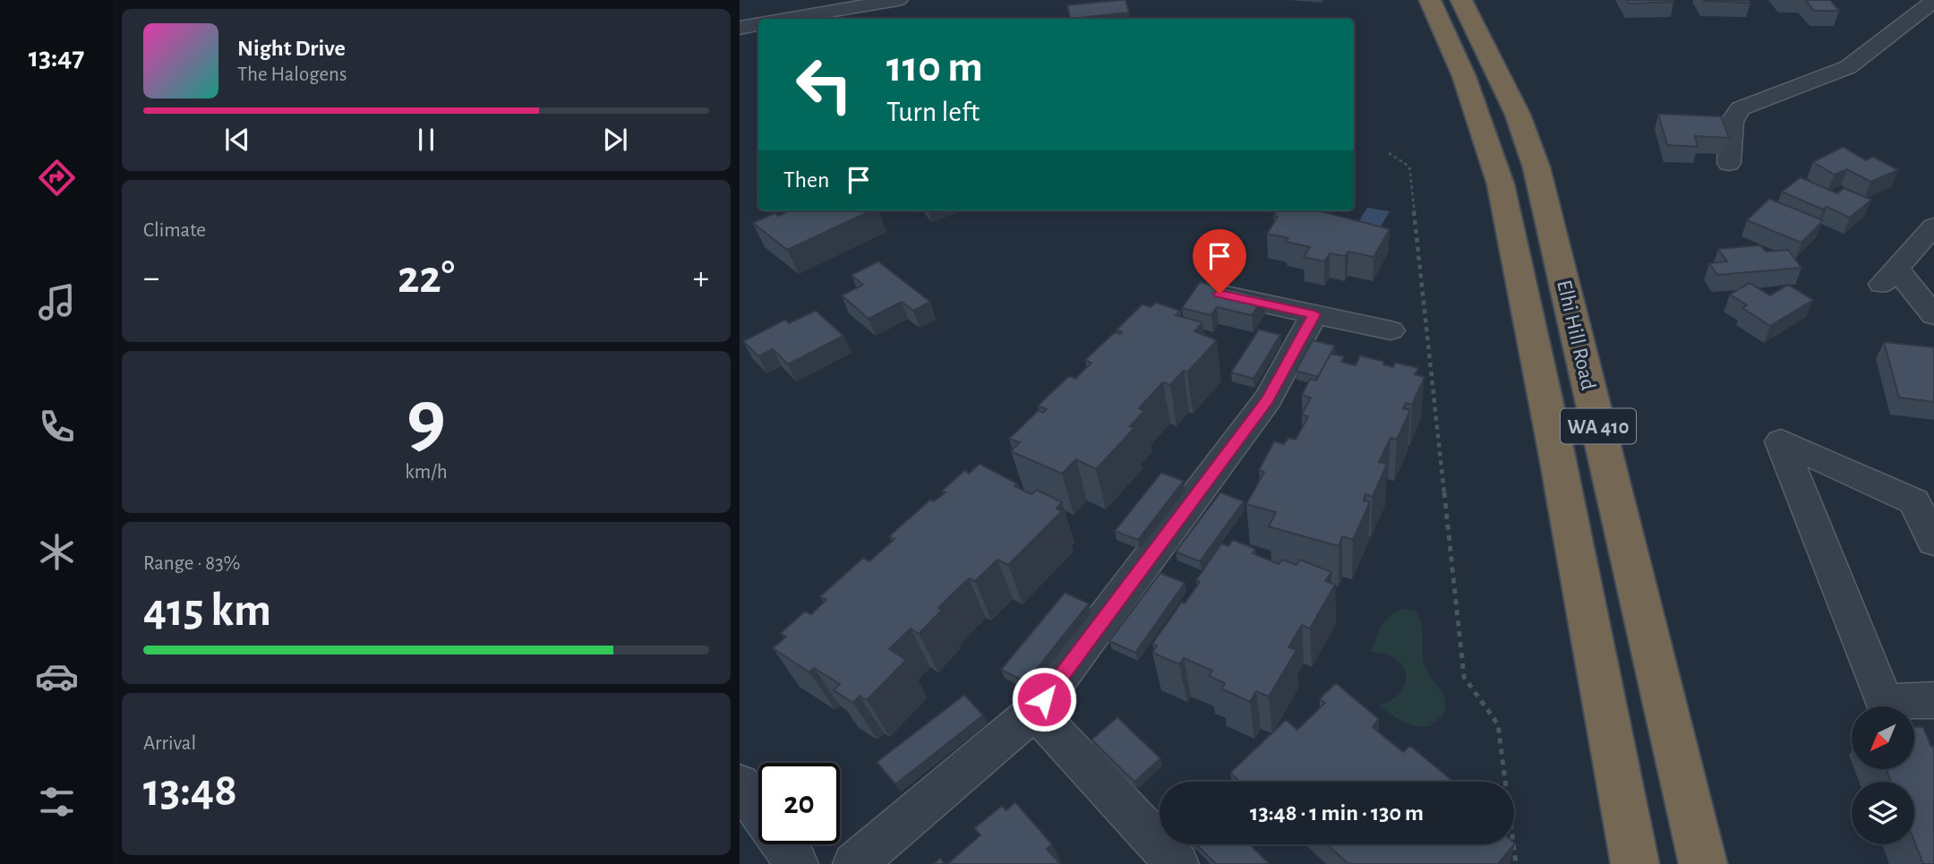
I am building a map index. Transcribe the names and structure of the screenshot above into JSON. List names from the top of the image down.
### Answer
{
  "streets": {
    "highway": ["Elhi Hill Road", "WA 410"]
  },
  "north": "bottom left",
  "page": {
    "tabs": "13:47",
    "turn": ["110 m", "Turn left"],
    "song": ["Night Drive", "The Halogens"],
    "then": "Then",
    "tile": [
      "Climate",
      ["9", "km/h"],
      ["Range · 83%", "415 km"],
      ["Arrival", "13:48"]
    ],
    "heat": ["−", "22°", "+"],
    "limit": "20",
    "trip": "13:48 · 1 min · 130 m"
  }
}
